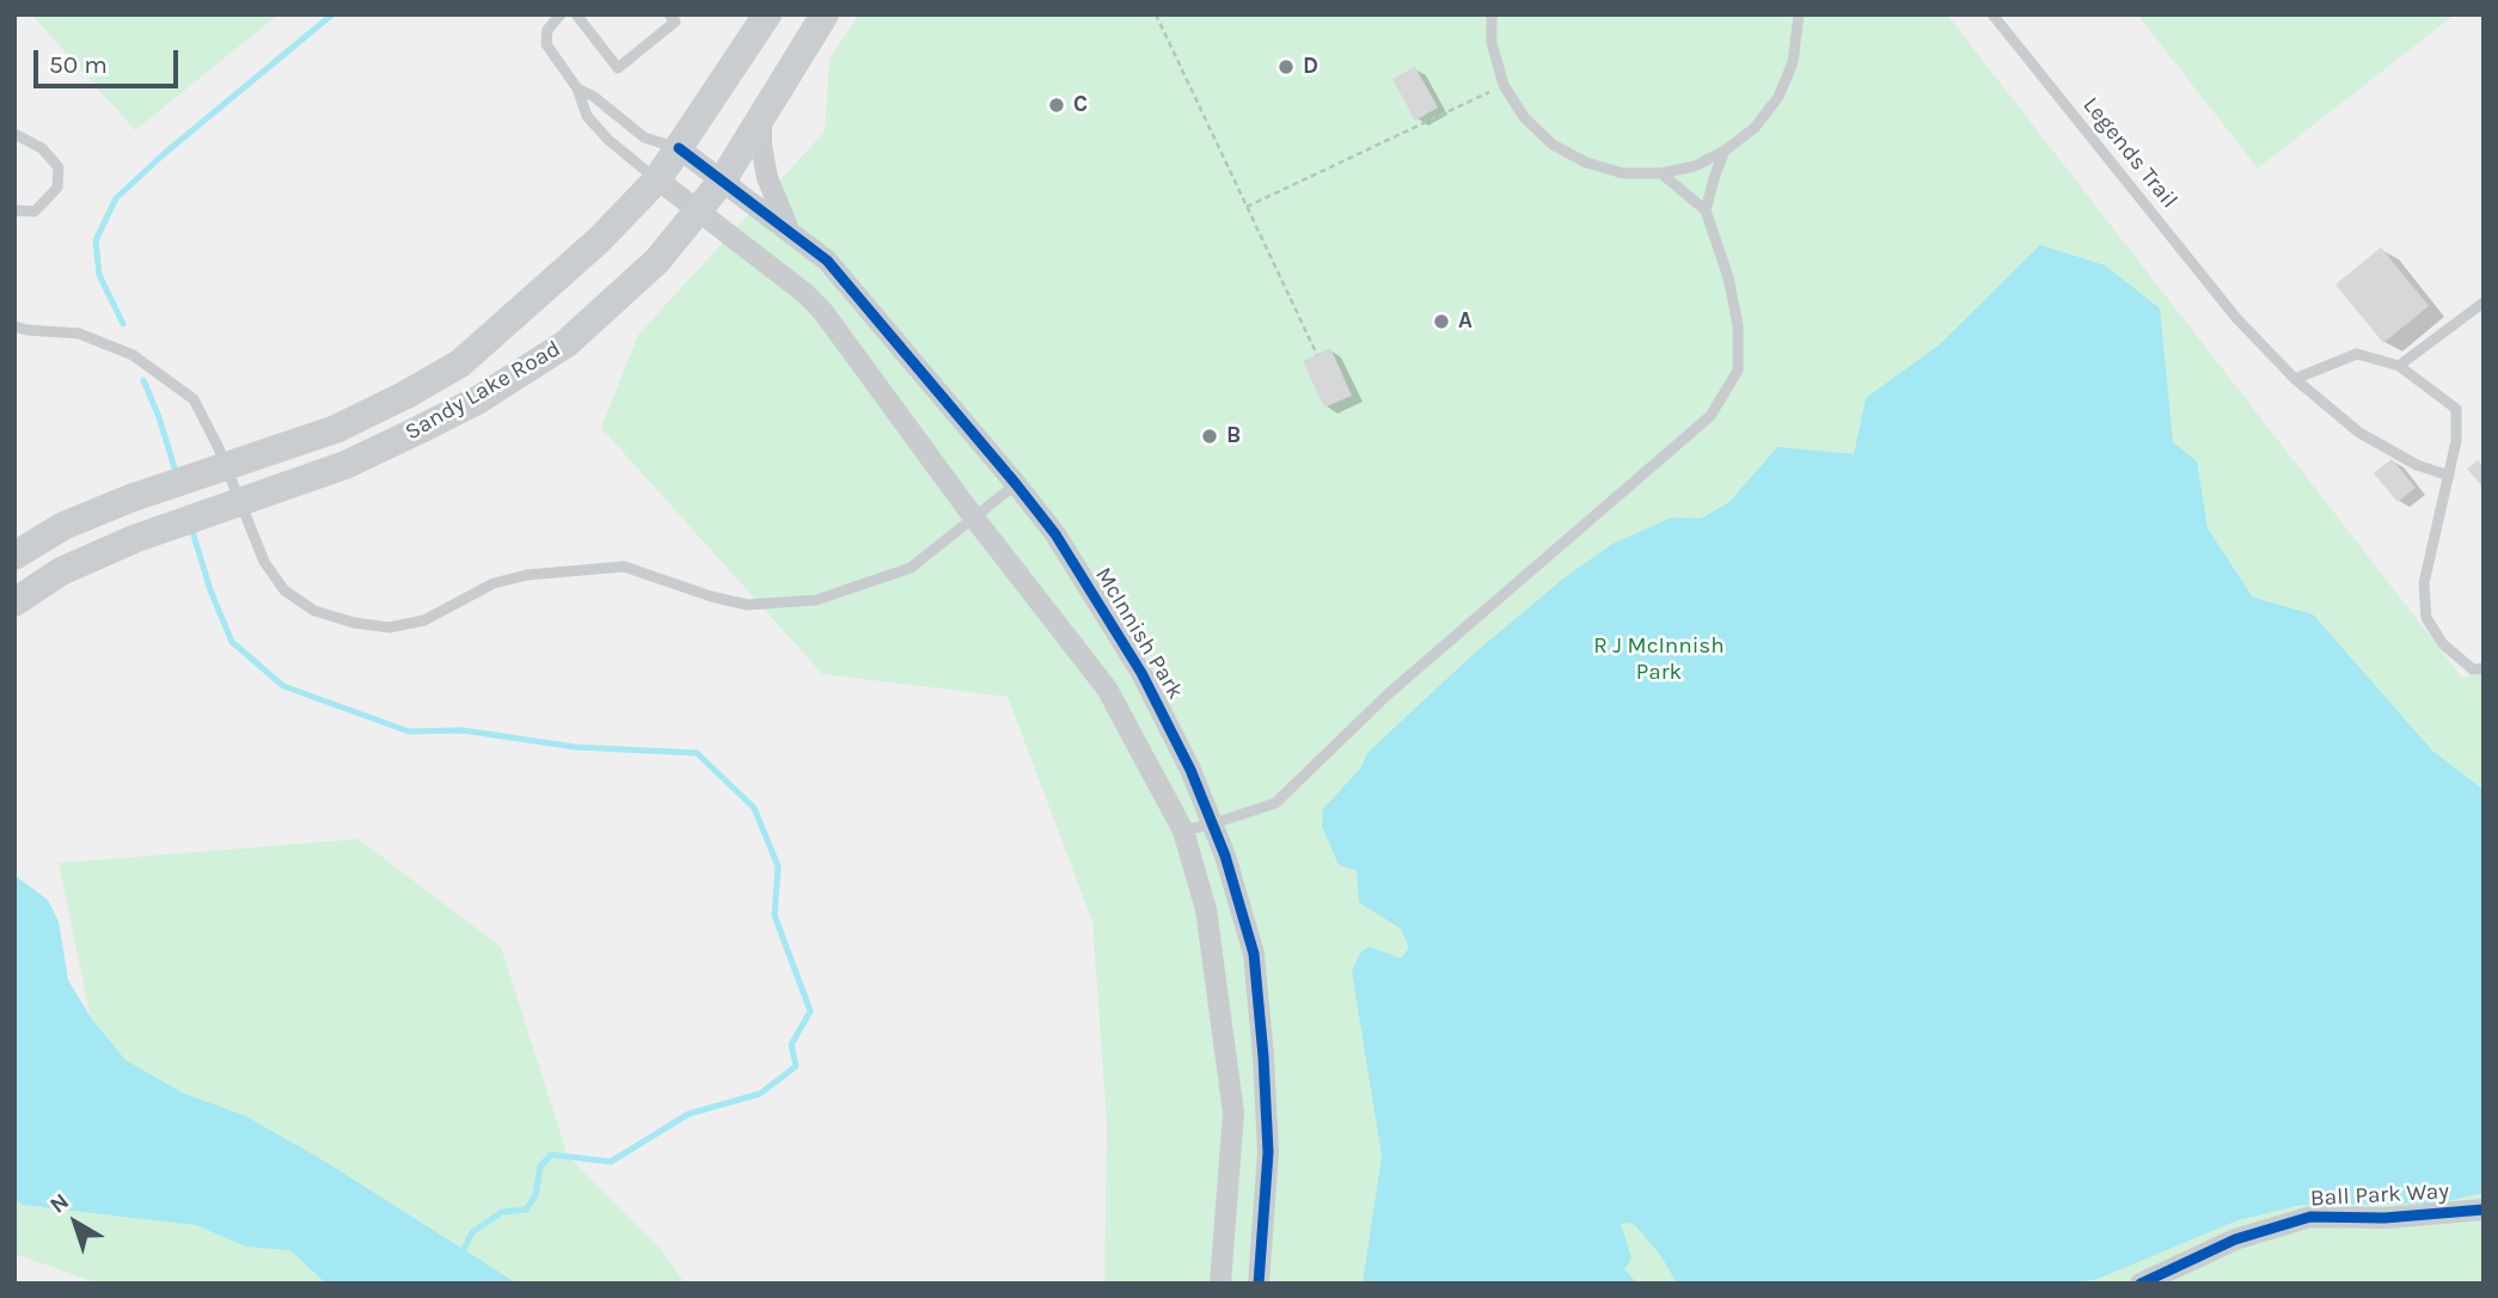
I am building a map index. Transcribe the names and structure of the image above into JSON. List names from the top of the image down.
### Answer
{
  "streets": {
    "main road": ["Sandy Lake Road"],
    "street": ["McInnish Park", "Ball Park Way"],
    "lane": ["Legends Trail"]
  },
  "crossings": [
    ["Sandy Lake Road", "McInnish Park"]
  ],
  "parks": ["R J McInnish Park"],
  "places": [
    "D",
    "C",
    "A",
    "B"
  ],
  "scale_bar": "50 m",
  "north": "top left"
}
